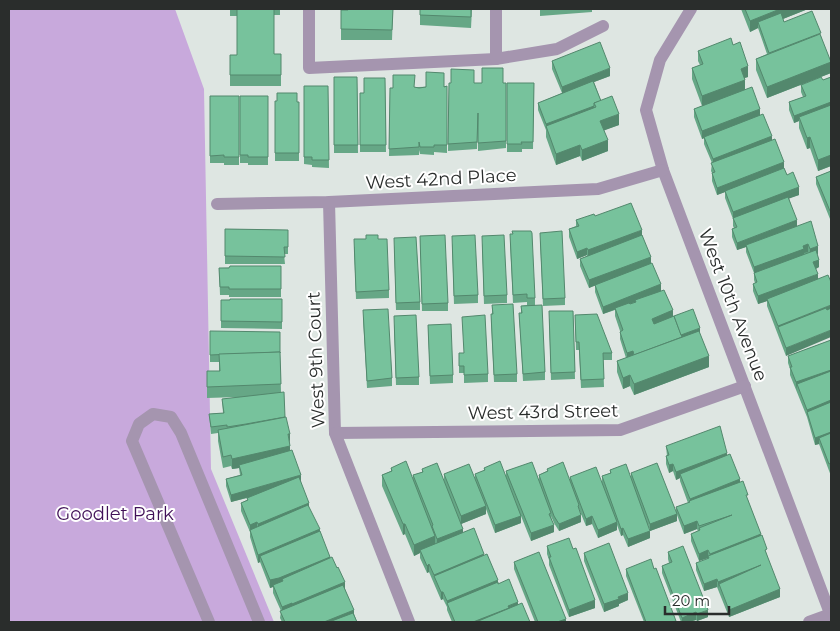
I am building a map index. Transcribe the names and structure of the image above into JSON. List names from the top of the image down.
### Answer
{
  "streets": {
    "street": [
      "West 42nd Place",
      "West 10th Avenue",
      "West 9th Court",
      "West 43rd Street"
    ]
  },
  "crossings": [
    ["West 42nd Place", "West 10th Avenue"],
    ["West 42nd Place", "West 9th Court"],
    ["West 10th Avenue", "West 43rd Street"],
    ["West 9th Court", "West 43rd Street"]
  ],
  "parks": ["Goodlet Park"],
  "scale_bar": "20 m"
}
